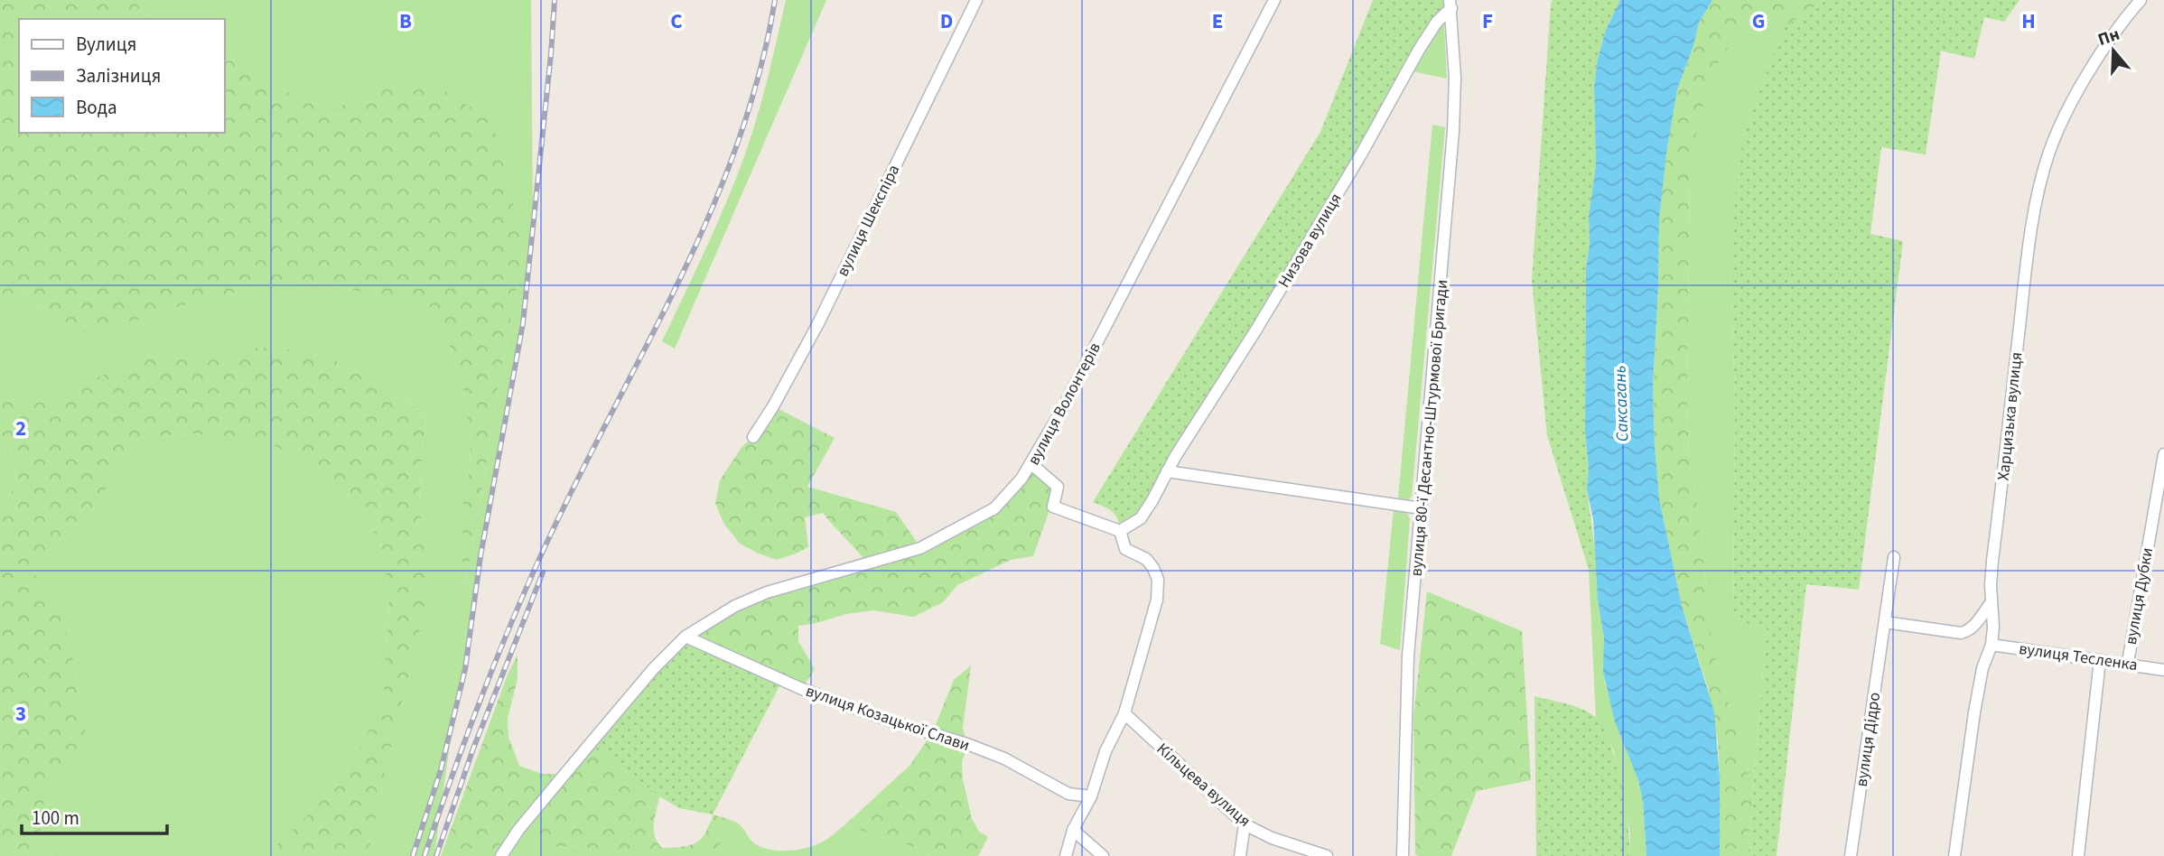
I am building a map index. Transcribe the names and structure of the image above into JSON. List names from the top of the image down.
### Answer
{
  "streets": {
    "street": [
      "вулиця Шекспіра",
      "Низова вулиця",
      "вулиця Волонтерів",
      "Харцизька вулиця",
      "вулиця 80-ї Десантно-Штурмової Бригади",
      "вулиця Дубки",
      "вулиця Тесленка",
      "вулиця Козацької Слави",
      "вулиця Дідро",
      "Кільцева вулиця"
    ]
  },
  "crossings": [
    ["Низова вулиця", "вулиця 80-ї Десантно-Штурмової Бригади"],
    ["вулиця Волонтерів", "вулиця Козацької Слави"],
    ["Харцизька вулиця", "вулиця Тесленка"],
    ["вулиця Дубки", "вулиця Тесленка"]
  ],
  "water": ["Саксагань"],
  "legend": ["Вулиця", "Залізниця", "Вода"],
  "scale_bar": "100 m",
  "north": "top",
  "grid": {
    "columns": [
      "B",
      "C",
      "D",
      "E",
      "F",
      "G",
      "H"
    ],
    "rows": ["2", "3"]
  }
}
